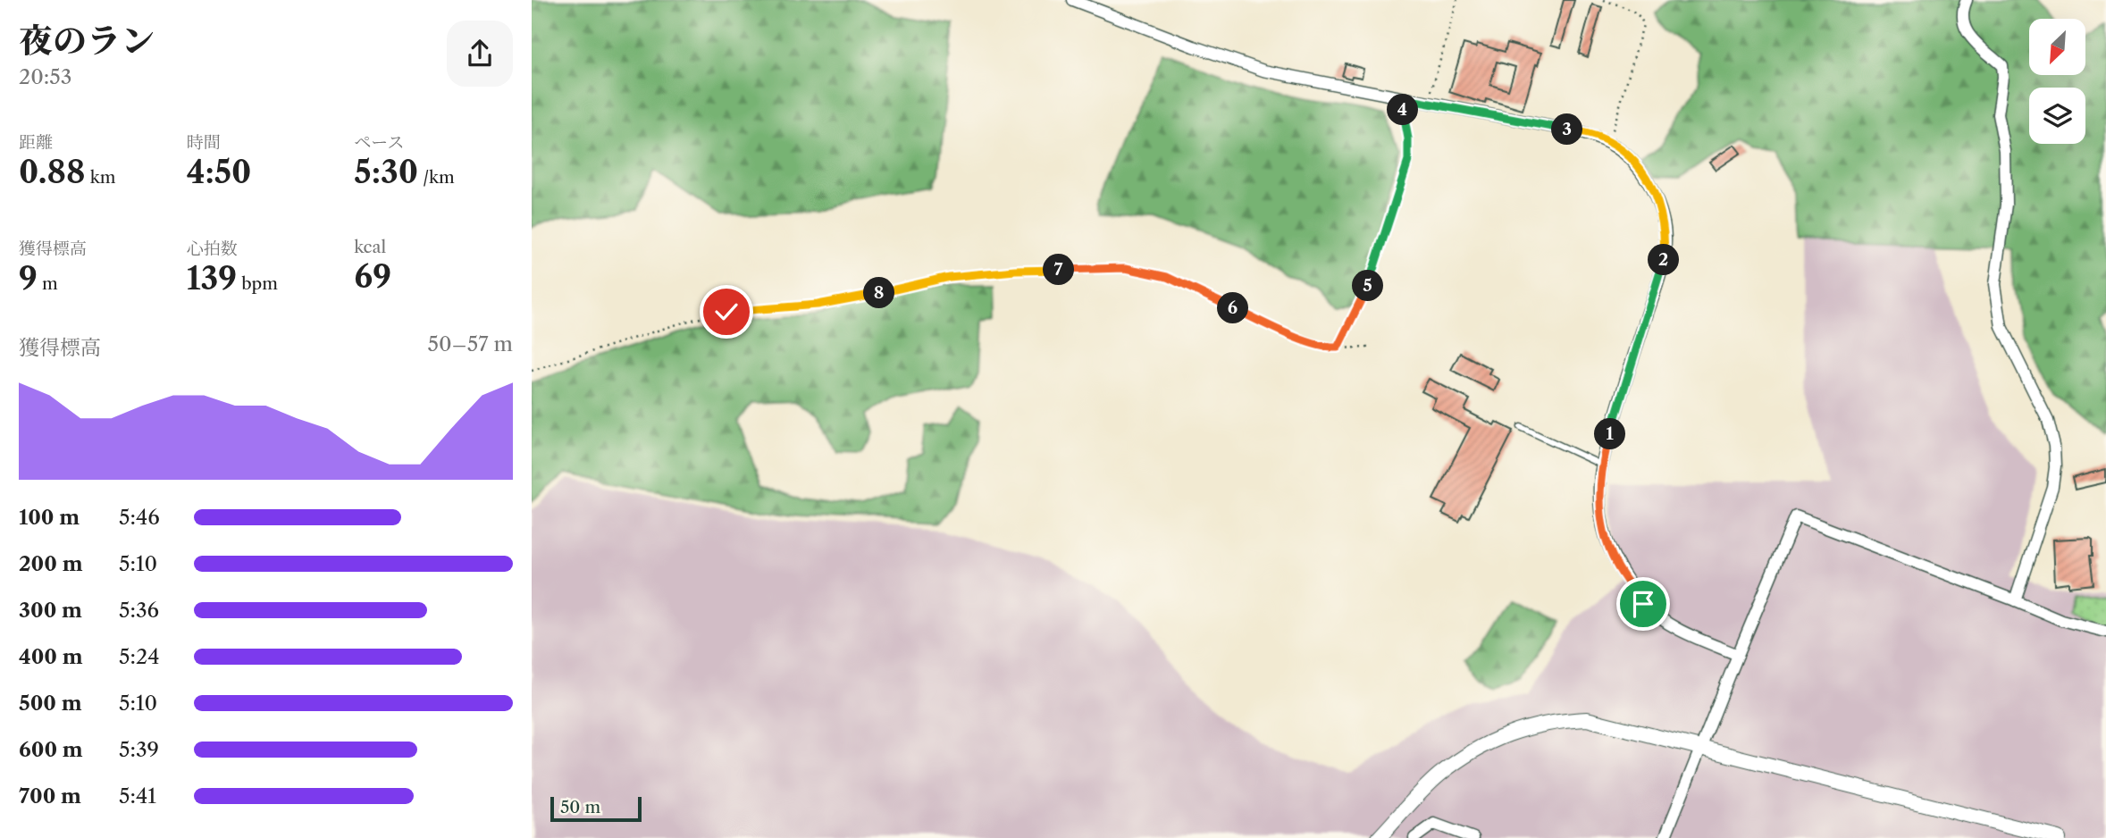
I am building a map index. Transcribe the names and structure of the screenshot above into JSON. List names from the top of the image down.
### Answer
{
  "scale_bar": "50 m",
  "north": "bottom left",
  "page": {
    "heading": ["夜のラン", "20:53"],
    "pins": [
      "4",
      "3",
      "2",
      "7",
      "5",
      "8",
      "6",
      "1"
    ],
    "stats": [
      ["距離", "0.88 km"],
      ["時間", "4:50"],
      ["ペース", "5:30 /km"],
      ["獲得標高", "9 m"],
      ["心拍数", "139 bpm"],
      ["kcal", "69"]
    ],
    "chart": ["獲得標高", "50–57 m"],
    "list": [
      {
        "name": "100 m",
        "note": "5:46"
      },
      {
        "name": "200 m",
        "note": "5:10"
      },
      {
        "name": "300 m",
        "note": "5:36"
      },
      {
        "name": "400 m",
        "note": "5:24"
      },
      {
        "name": "500 m",
        "note": "5:10"
      },
      {
        "name": "600 m",
        "note": "5:39"
      },
      {
        "name": "700 m",
        "note": "5:41"
      }
    ],
    "scale": "50 m"
  }
}
